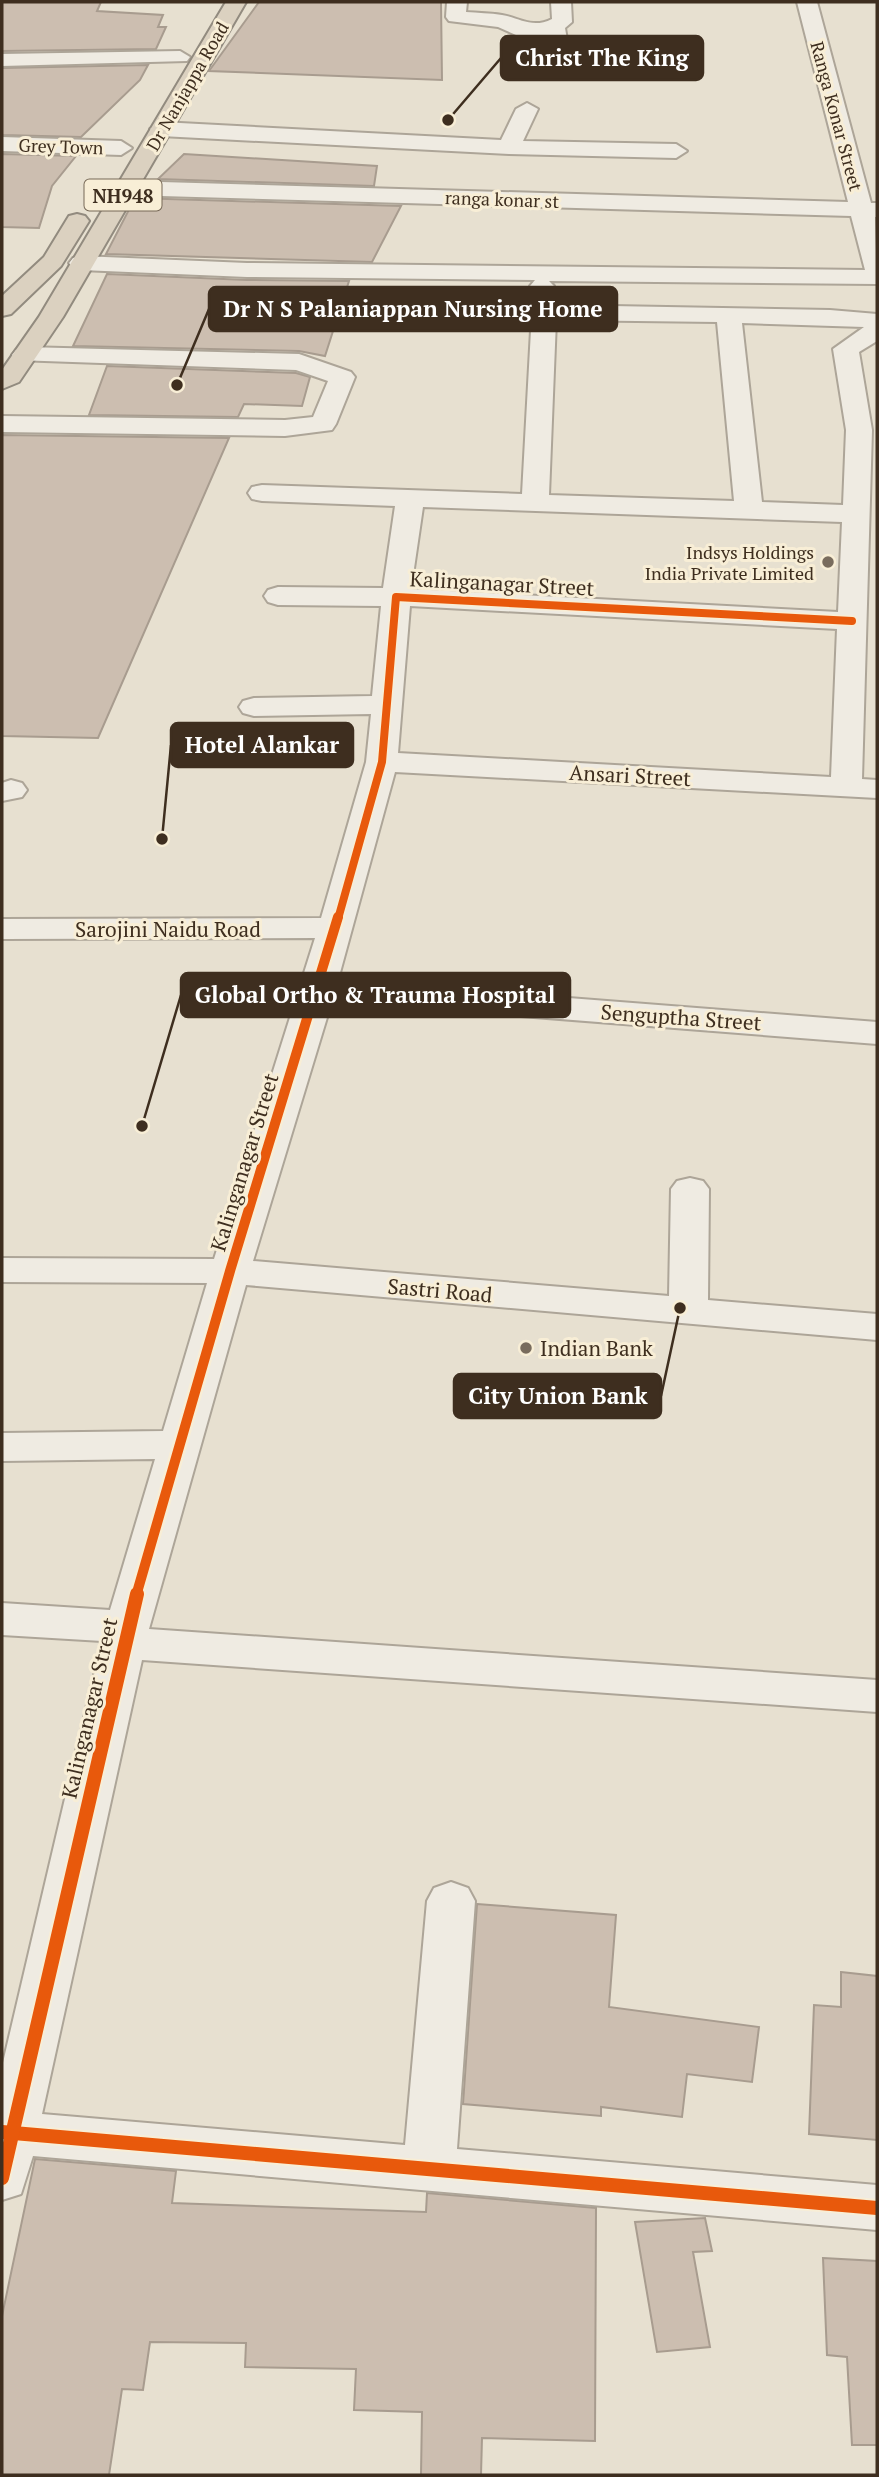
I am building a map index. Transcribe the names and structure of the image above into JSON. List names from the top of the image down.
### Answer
{
  "streets": {
    "highway": ["Dr Nanjappa Road", "NH948"],
    "street": [
      "Ranga Konar Street",
      "Grey Town",
      "ranga konar st",
      "Kalinganagar Street",
      "Ansari Street",
      "Sarojini Naidu Road",
      "Senguptha Street",
      "Sastri Road"
    ]
  },
  "crossings": [
    ["Dr Nanjappa Road", "Grey Town"],
    ["Dr Nanjappa Road", "ranga konar st"],
    ["Ranga Konar Street", "ranga konar st"],
    ["Kalinganagar Street", "Ansari Street"],
    ["Kalinganagar Street", "Sarojini Naidu Road"],
    ["Kalinganagar Street", "Senguptha Street"],
    ["Kalinganagar Street", "Sastri Road"]
  ],
  "places": [
    "Christ The King",
    "Dr N S Palaniappan Nursing Home",
    "Indsys Holdings India Private Limited",
    "Hotel Alankar",
    "Global Ortho & Trauma Hospital",
    "City Union Bank",
    "Indian Bank"
  ]
}
